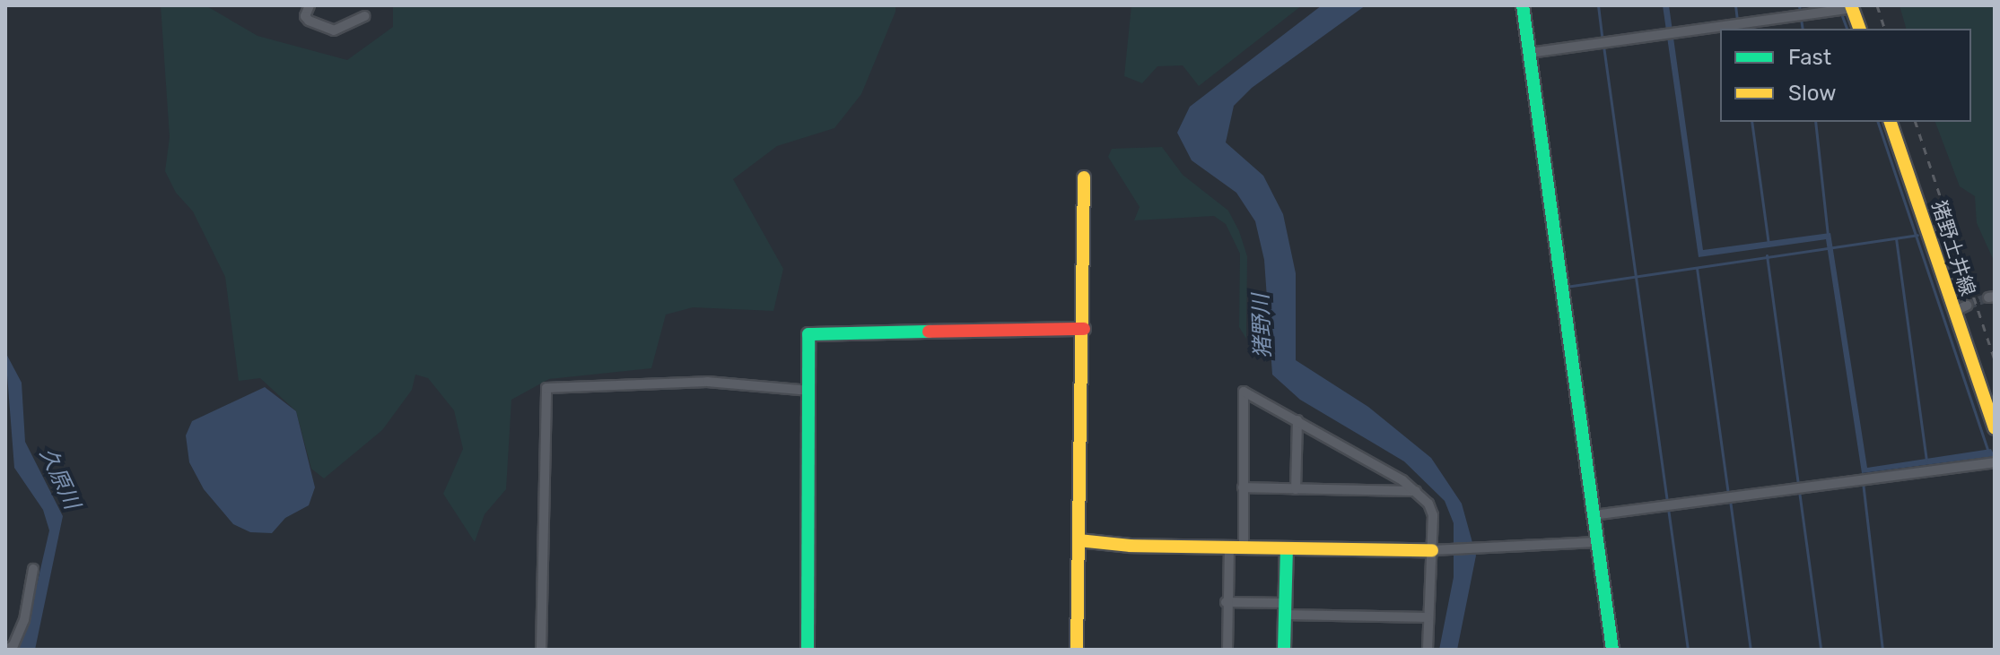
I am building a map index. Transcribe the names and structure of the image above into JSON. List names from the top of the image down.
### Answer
{
  "streets": {
    "street": ["猪野土井線"]
  },
  "water": ["猪野川", "久原川"],
  "legend": ["Fast", "Slow"]
}
